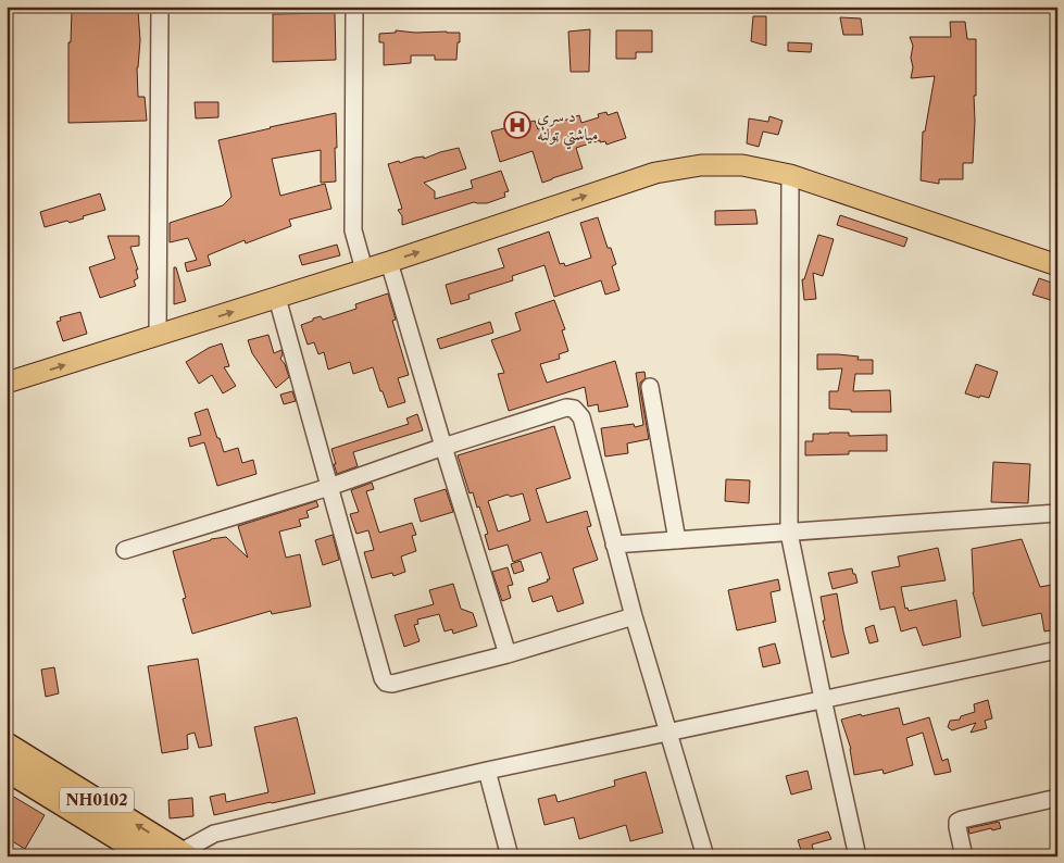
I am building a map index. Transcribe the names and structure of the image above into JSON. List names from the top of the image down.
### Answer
{
  "streets": {
    "highway": ["NH0102"]
  },
  "places": {
    "hospital": ["د سرې مياشتي ټولنه"]
  }
}
